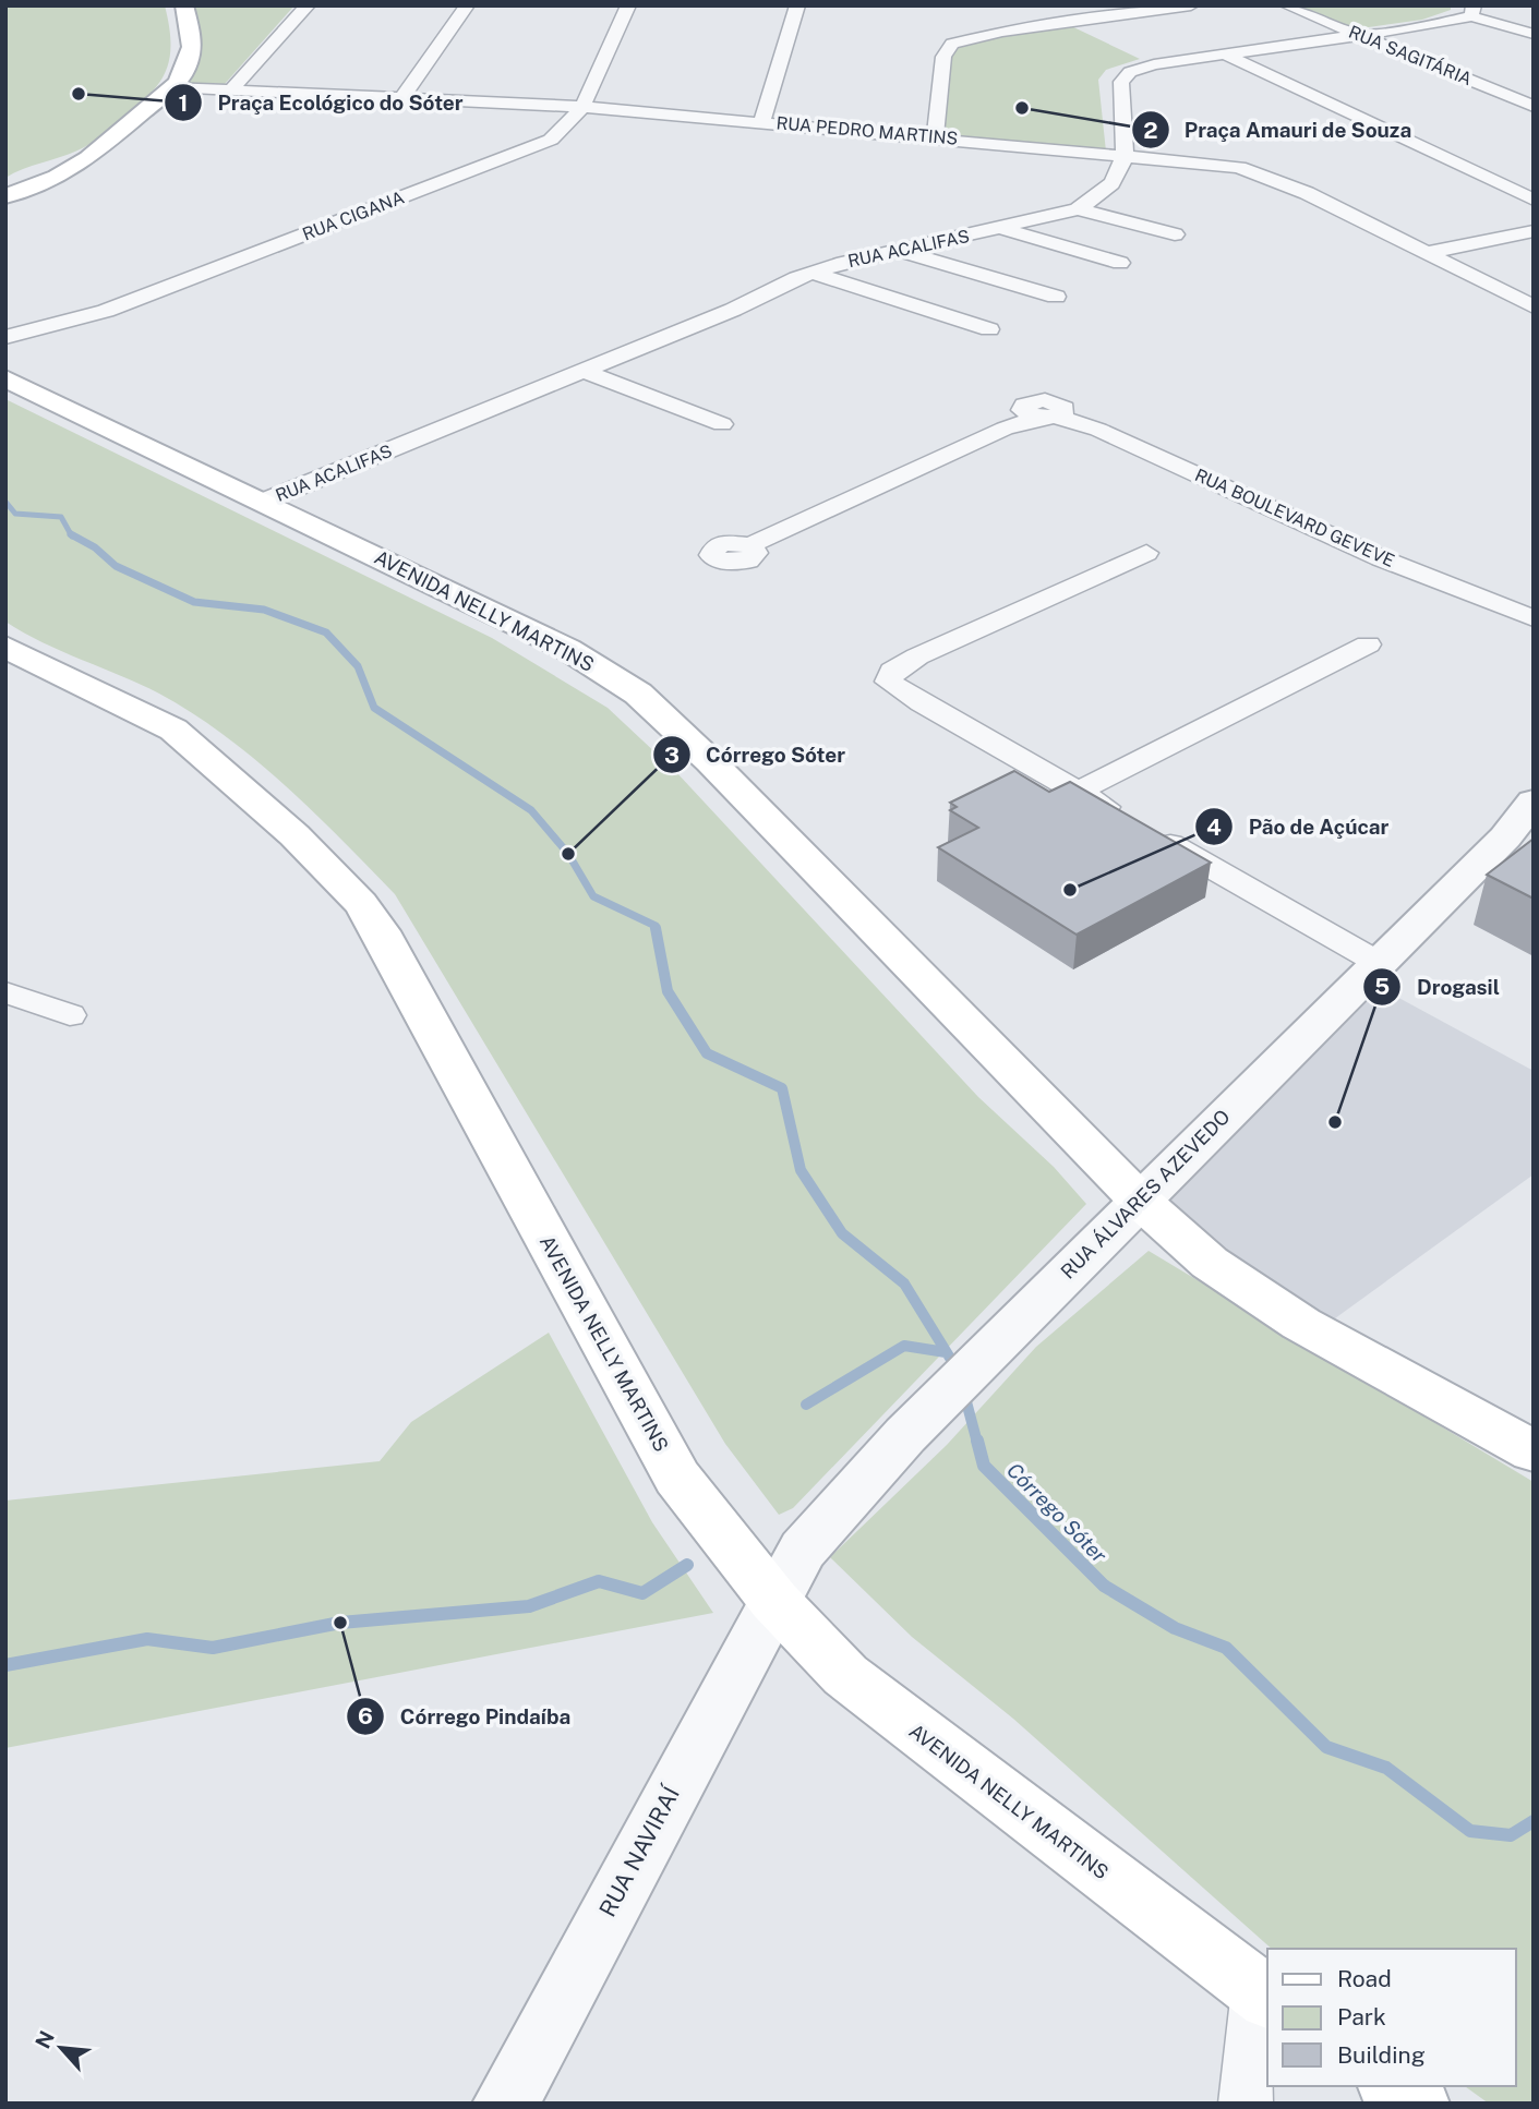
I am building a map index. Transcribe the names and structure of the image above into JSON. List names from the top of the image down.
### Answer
{
  "streets": {
    "main road": ["AVENIDA NELLY MARTINS"],
    "street": [
      "RUA SAGITÁRIA",
      "RUA PEDRO MARTINS",
      "RUA CIGANA",
      "RUA ACALIFAS",
      "RUA BOULEVARD GEVEVE",
      "RUA ÁLVARES AZEVEDO",
      "RUA NAVIRAÍ"
    ]
  },
  "crossings": [
    ["RUA PEDRO MARTINS", "RUA CIGANA"],
    ["RUA PEDRO MARTINS", "RUA ACALIFAS"],
    ["RUA ACALIFAS", "AVENIDA NELLY MARTINS"],
    ["AVENIDA NELLY MARTINS", "RUA ÁLVARES AZEVEDO"],
    ["AVENIDA NELLY MARTINS", "RUA NAVIRAÍ"],
    ["RUA ÁLVARES AZEVEDO", "RUA NAVIRAÍ"]
  ],
  "water": ["Córrego Sóter"],
  "places": [
    "Praça Ecológico do Sóter",
    "Praça Amauri de Souza",
    "Córrego Sóter",
    "Pão de Açúcar",
    "Drogasil",
    "Córrego Pindaíba"
  ],
  "legend": ["Road", "Park", "Building"],
  "north": "top left"
}
